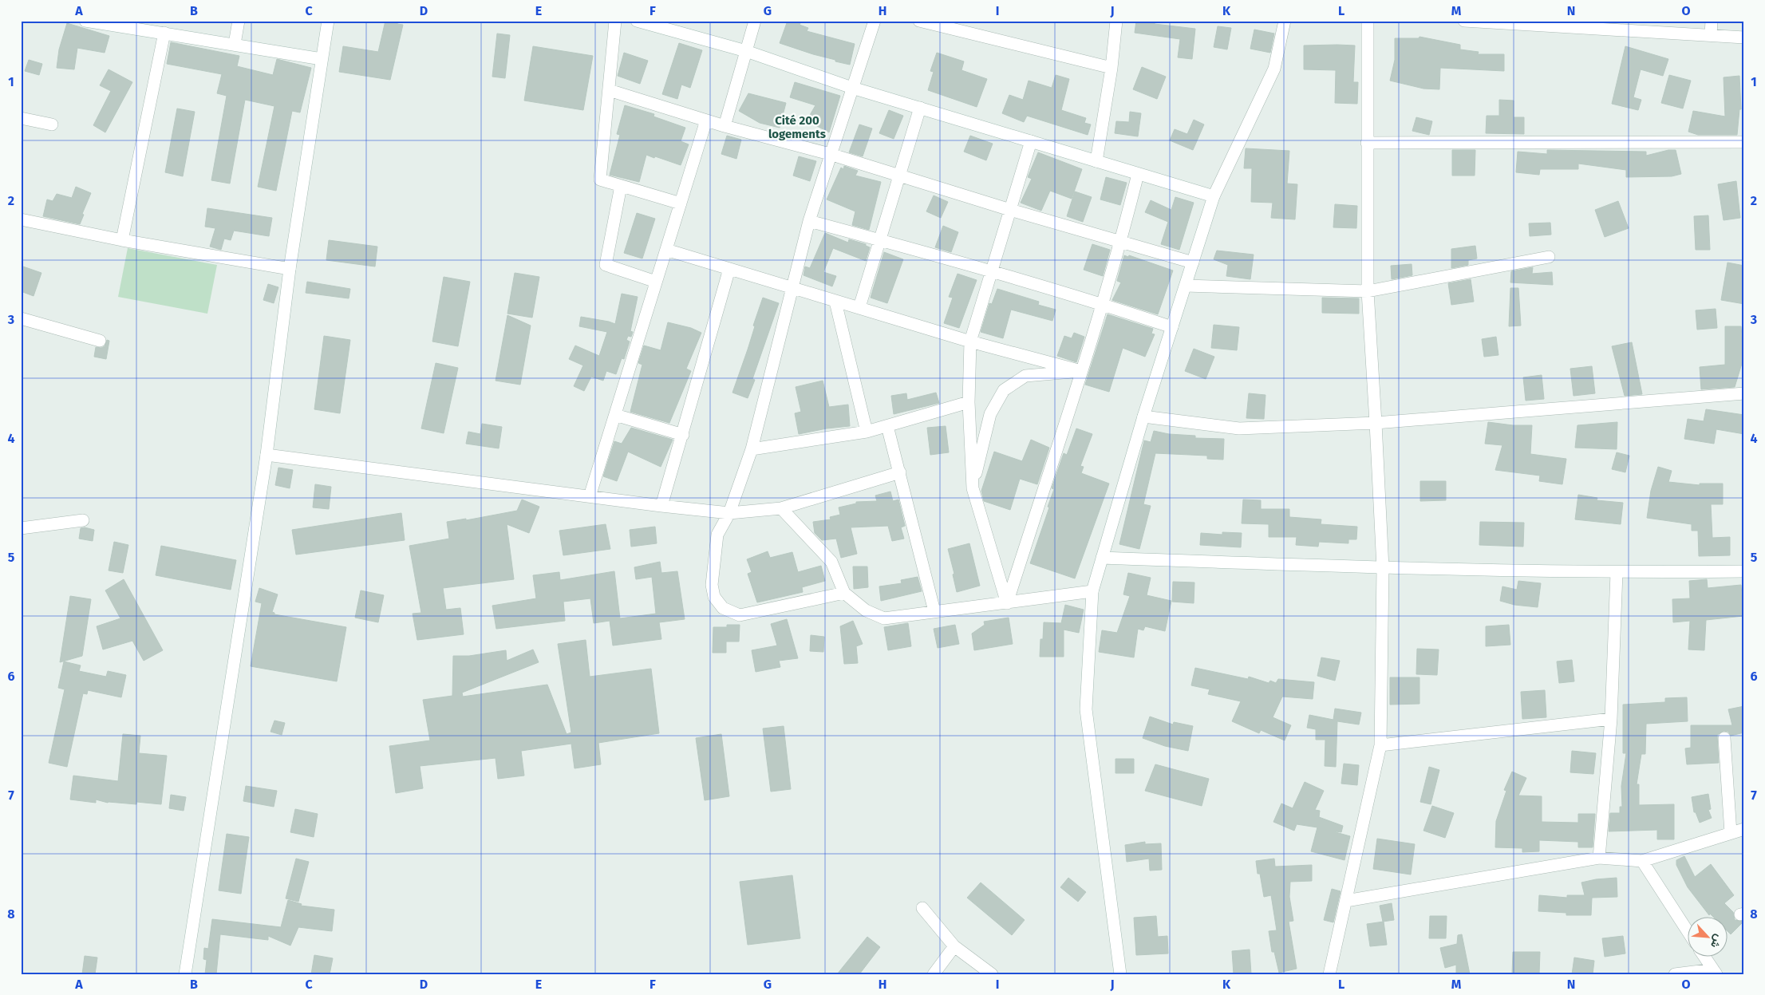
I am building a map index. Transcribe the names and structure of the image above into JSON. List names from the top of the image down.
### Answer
{
  "districts": ["Cité 200 logements"],
  "north": "bottom right",
  "grid": {
    "columns": [
      "A",
      "B",
      "C",
      "D",
      "E",
      "F",
      "G",
      "H",
      "I",
      "J",
      "K",
      "L",
      "M",
      "N",
      "O"
    ],
    "rows": [
      "1",
      "2",
      "3",
      "4",
      "5",
      "6",
      "7",
      "8"
    ]
  }
}
